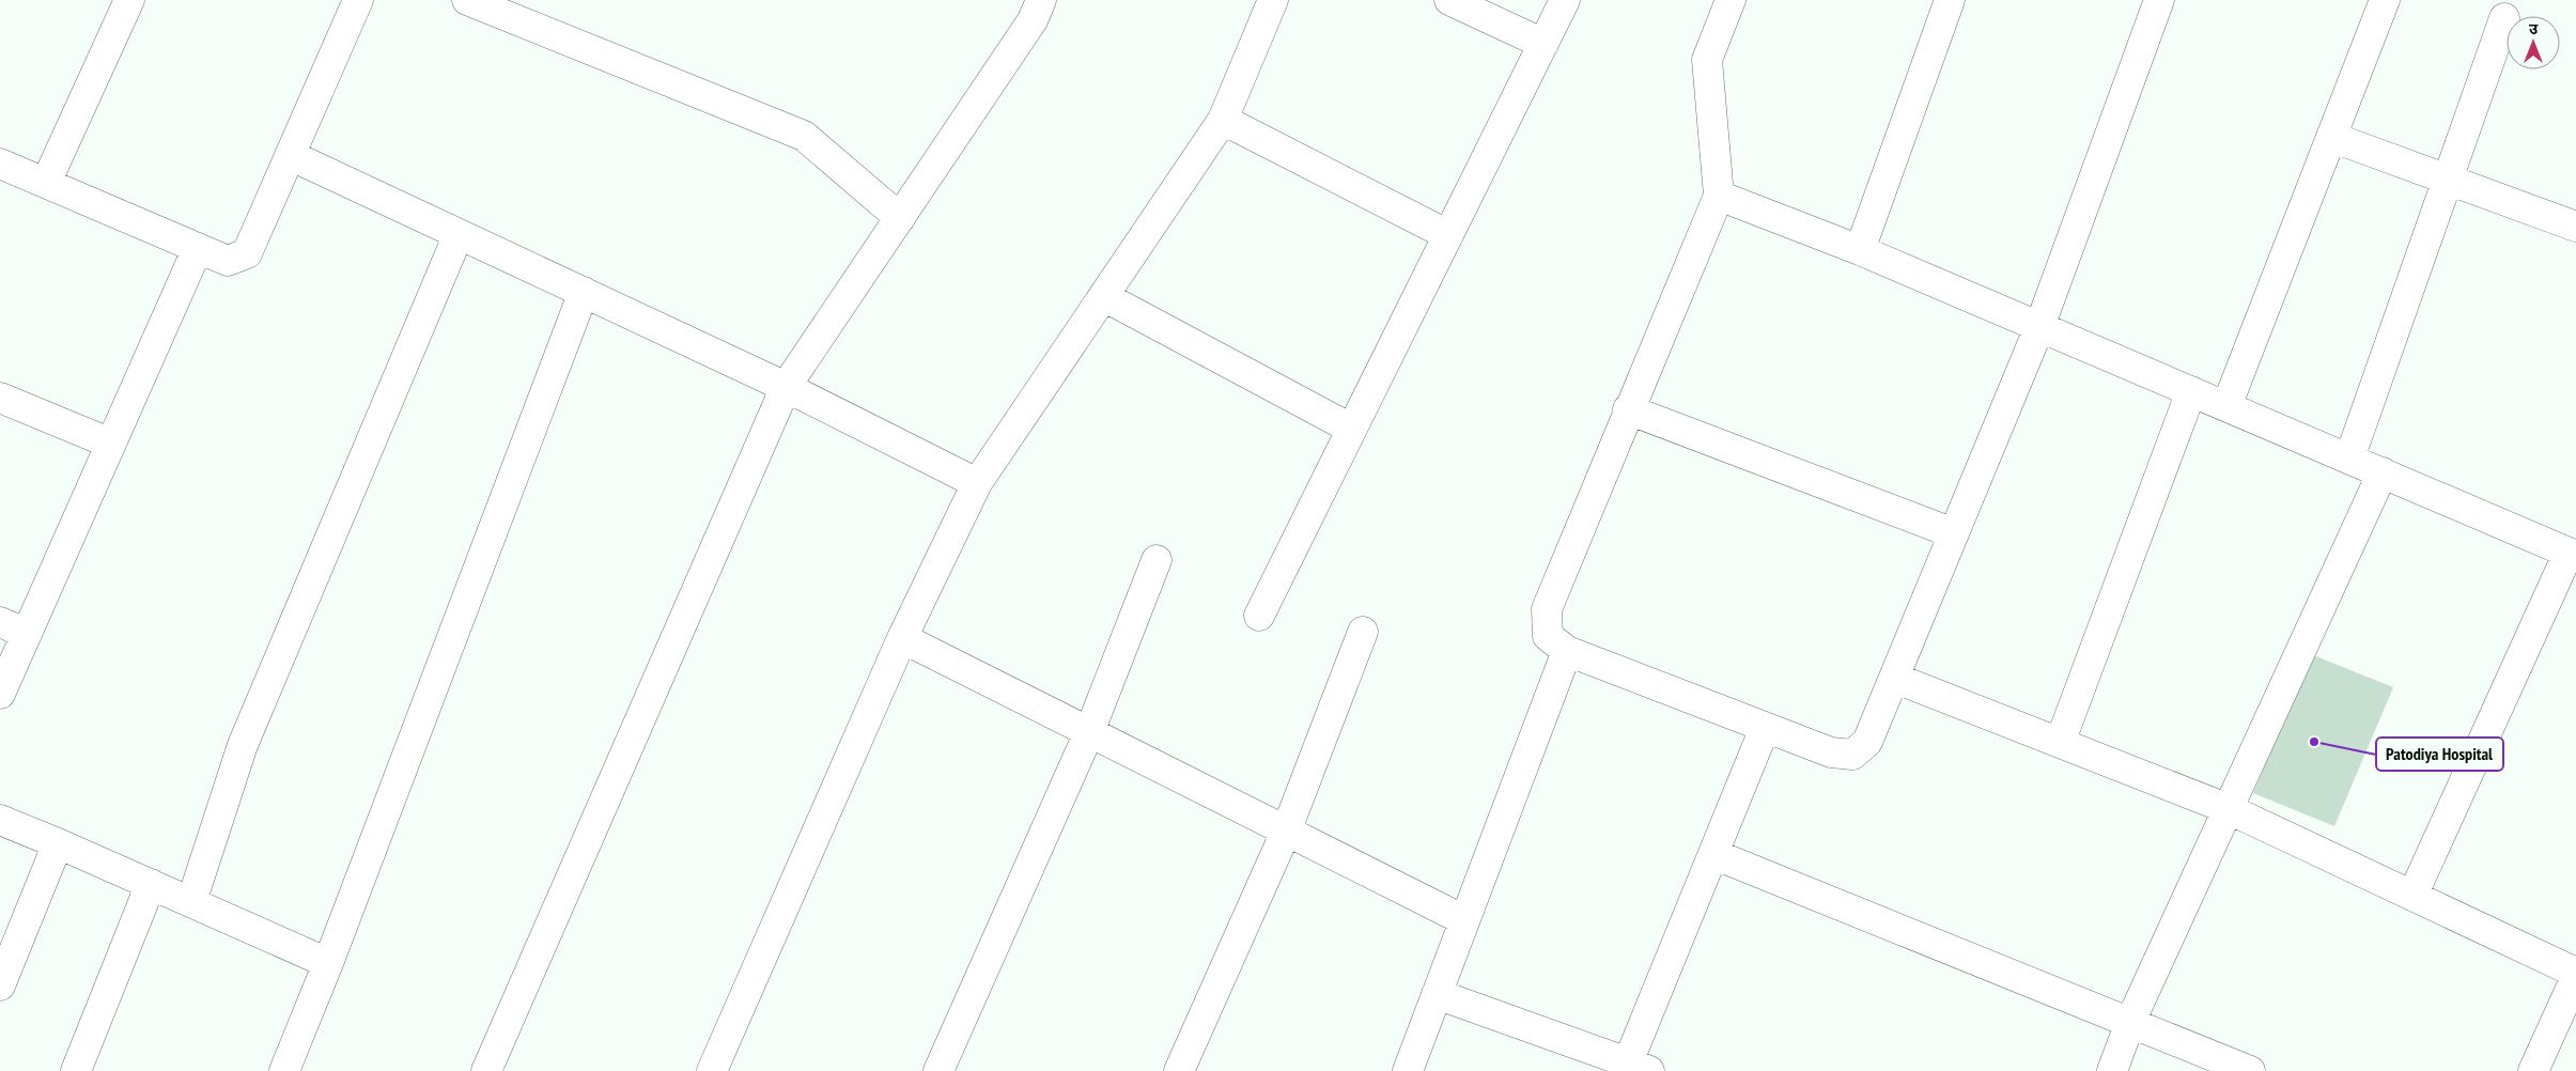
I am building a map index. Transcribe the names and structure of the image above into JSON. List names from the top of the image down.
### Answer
{
  "places": ["Patodiya Hospital"],
  "north": "top"
}
